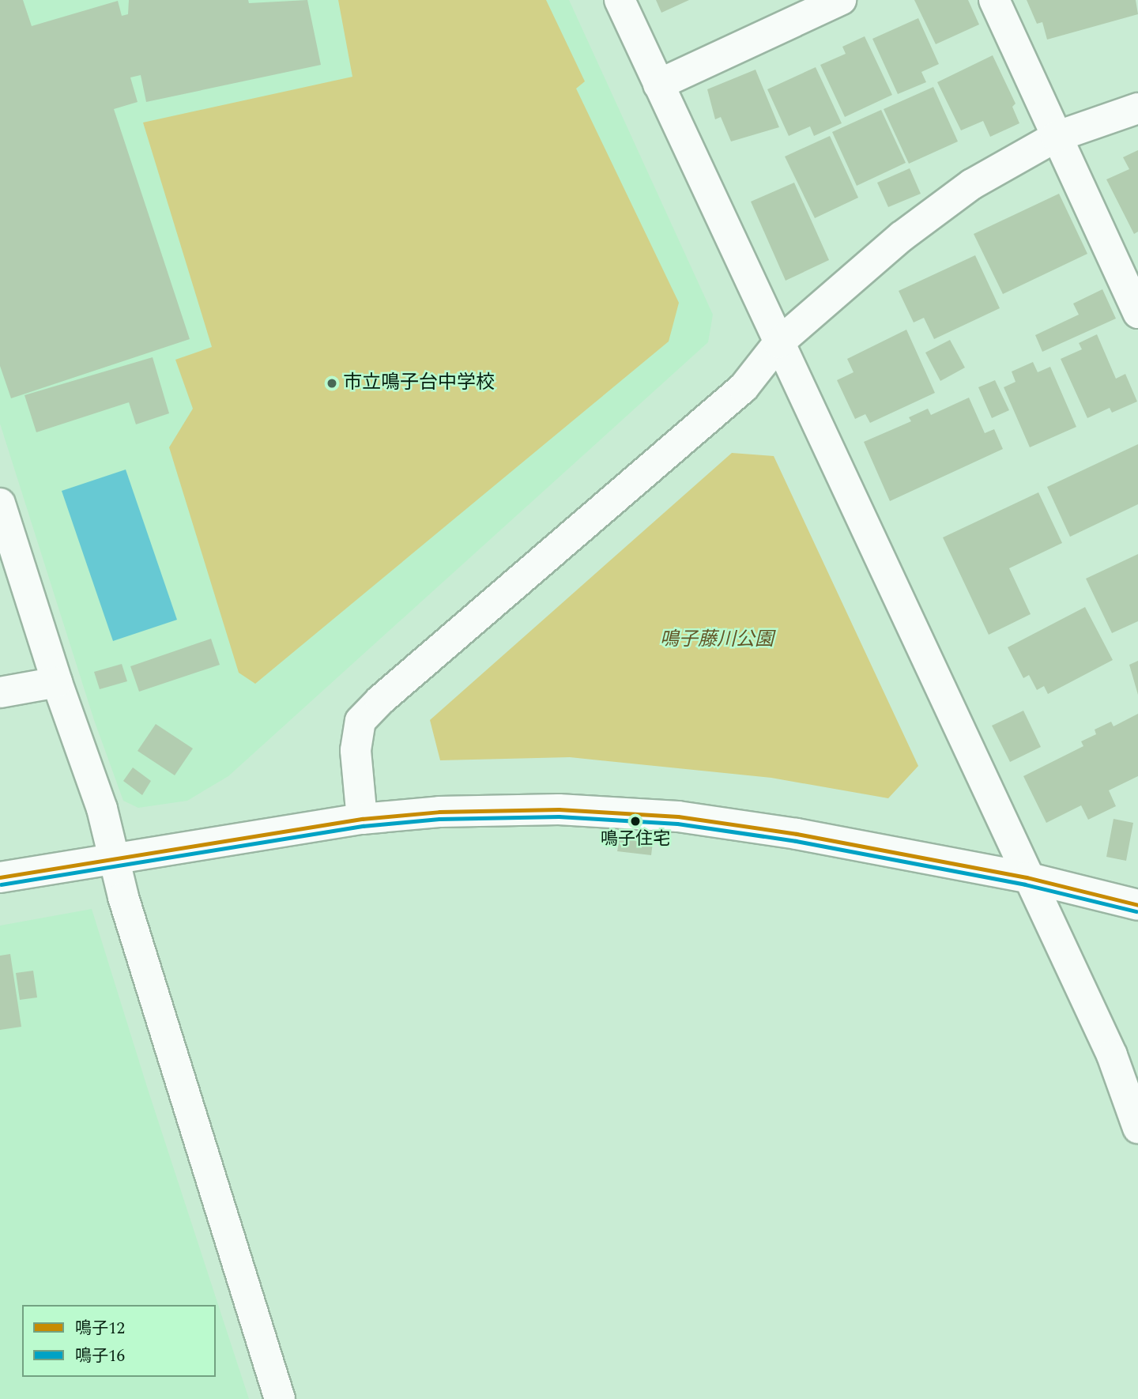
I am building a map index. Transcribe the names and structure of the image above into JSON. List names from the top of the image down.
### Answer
{
  "parks": ["鳴子藤川公園"],
  "places": ["市立鳴子台中学校", "鳴子住宅"],
  "lines": ["transit line 鳴子12", "transit line 鳴子16"],
  "legend": ["鳴子12", "鳴子16"]
}
